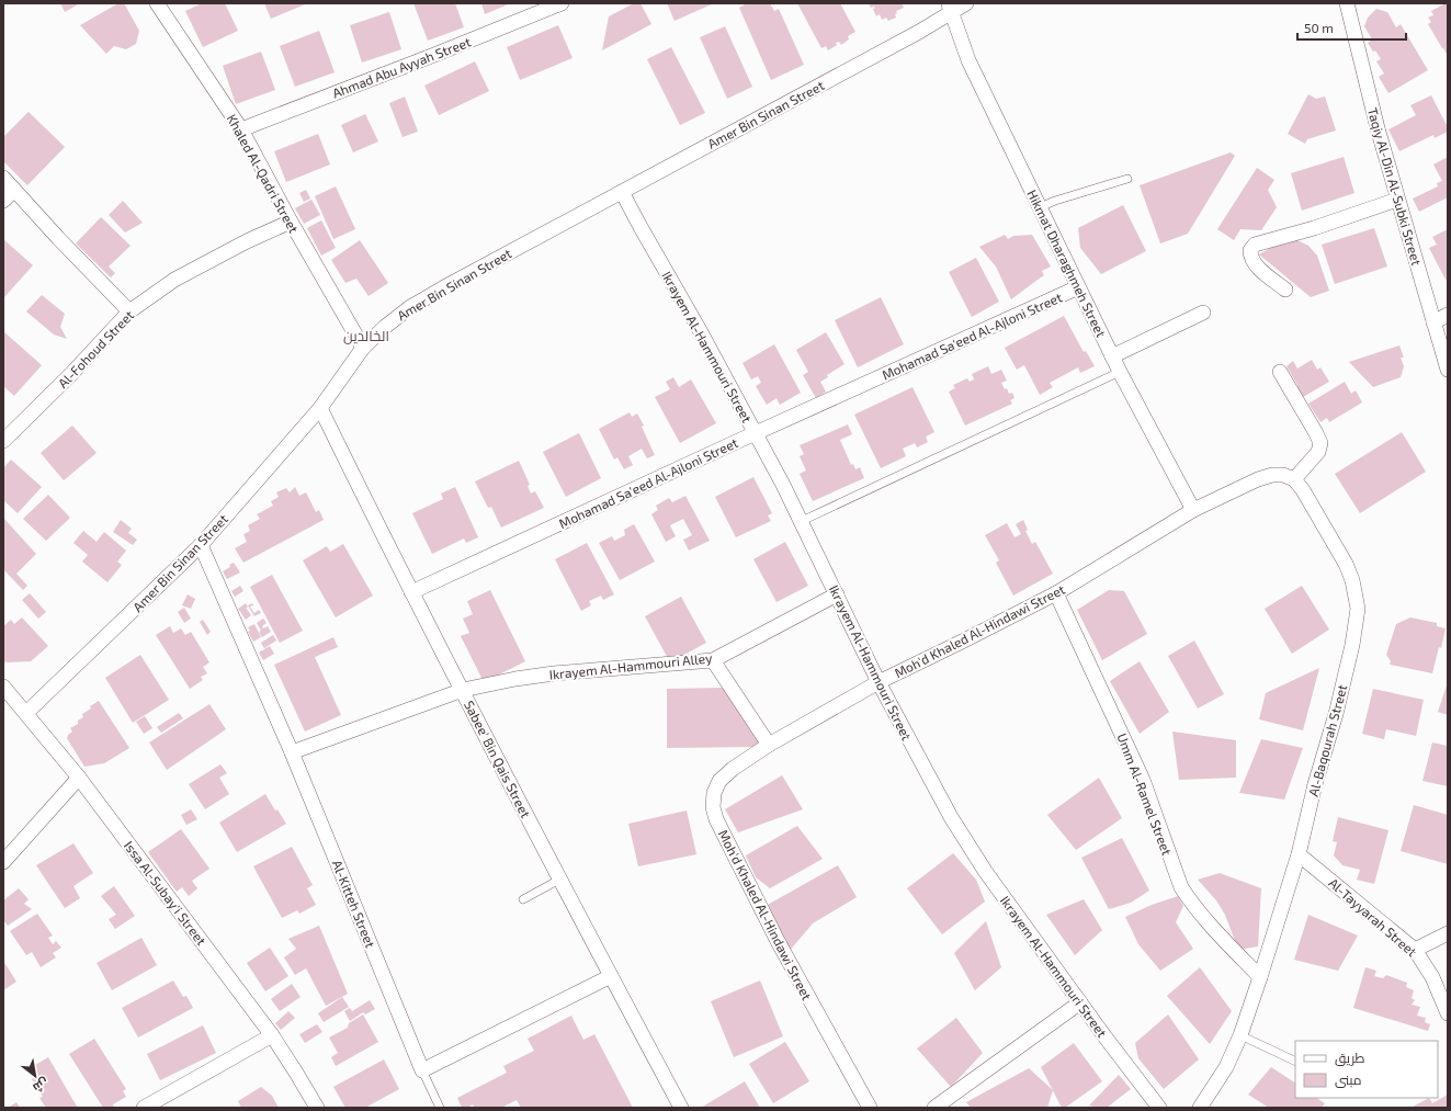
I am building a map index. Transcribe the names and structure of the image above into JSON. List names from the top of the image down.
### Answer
{
  "streets": {
    "street": [
      "Ahmad Abu Ayyah Street",
      "Amer Bin Sinan Street",
      "Khaled Al-Qadri Street",
      "Taqiy Al-Din Al-Subki Street",
      "Hikmat Dharaghmeh Street",
      "Mohamad Sa'eed Al-Ajloni Street",
      "Ikrayem Al-Hammouri Street",
      "Al-Fohoud Street",
      "Moh'd Khaled Al-Hindawi Street",
      "Ikrayem Al-Hammouri Alley",
      "Al-Baqourah Street",
      "Sabee' Bin Qais Street",
      "Umm Al-Ramel Street",
      "Issa Al-Subay'i Street",
      "Al-Kitteh Street",
      "Al-Tayyarah Street"
    ]
  },
  "crossings": [
    ["Ahmad Abu Ayyah Street", "Khaled Al-Qadri Street"],
    ["Amer Bin Sinan Street", "Khaled Al-Qadri Street"],
    ["Amer Bin Sinan Street", "Hikmat Dharaghmeh Street"],
    ["Amer Bin Sinan Street", "Ikrayem Al-Hammouri Street"],
    ["Amer Bin Sinan Street", "Sabee' Bin Qais Street"],
    ["Amer Bin Sinan Street", "Issa Al-Subay'i Street"],
    ["Amer Bin Sinan Street", "Al-Kitteh Street"],
    ["Khaled Al-Qadri Street", "Al-Fohoud Street"],
    ["Hikmat Dharaghmeh Street", "Mohamad Sa'eed Al-Ajloni Street"],
    ["Hikmat Dharaghmeh Street", "Moh'd Khaled Al-Hindawi Street"],
    ["Mohamad Sa'eed Al-Ajloni Street", "Ikrayem Al-Hammouri Street"],
    ["Mohamad Sa'eed Al-Ajloni Street", "Sabee' Bin Qais Street"],
    ["Ikrayem Al-Hammouri Street", "Moh'd Khaled Al-Hindawi Street"],
    ["Ikrayem Al-Hammouri Street", "Ikrayem Al-Hammouri Alley"],
    ["Moh'd Khaled Al-Hindawi Street", "Umm Al-Ramel Street"],
    ["Ikrayem Al-Hammouri Alley", "Sabee' Bin Qais Street"],
    ["Ikrayem Al-Hammouri Alley", "Al-Kitteh Street"],
    ["Al-Baqourah Street", "Umm Al-Ramel Street"],
    ["Al-Baqourah Street", "Al-Tayyarah Street"]
  ],
  "districts": ["الخالدين"],
  "legend": ["طريق", "مبنى"],
  "scale_bar": "50 m",
  "north": "bottom right"
}
